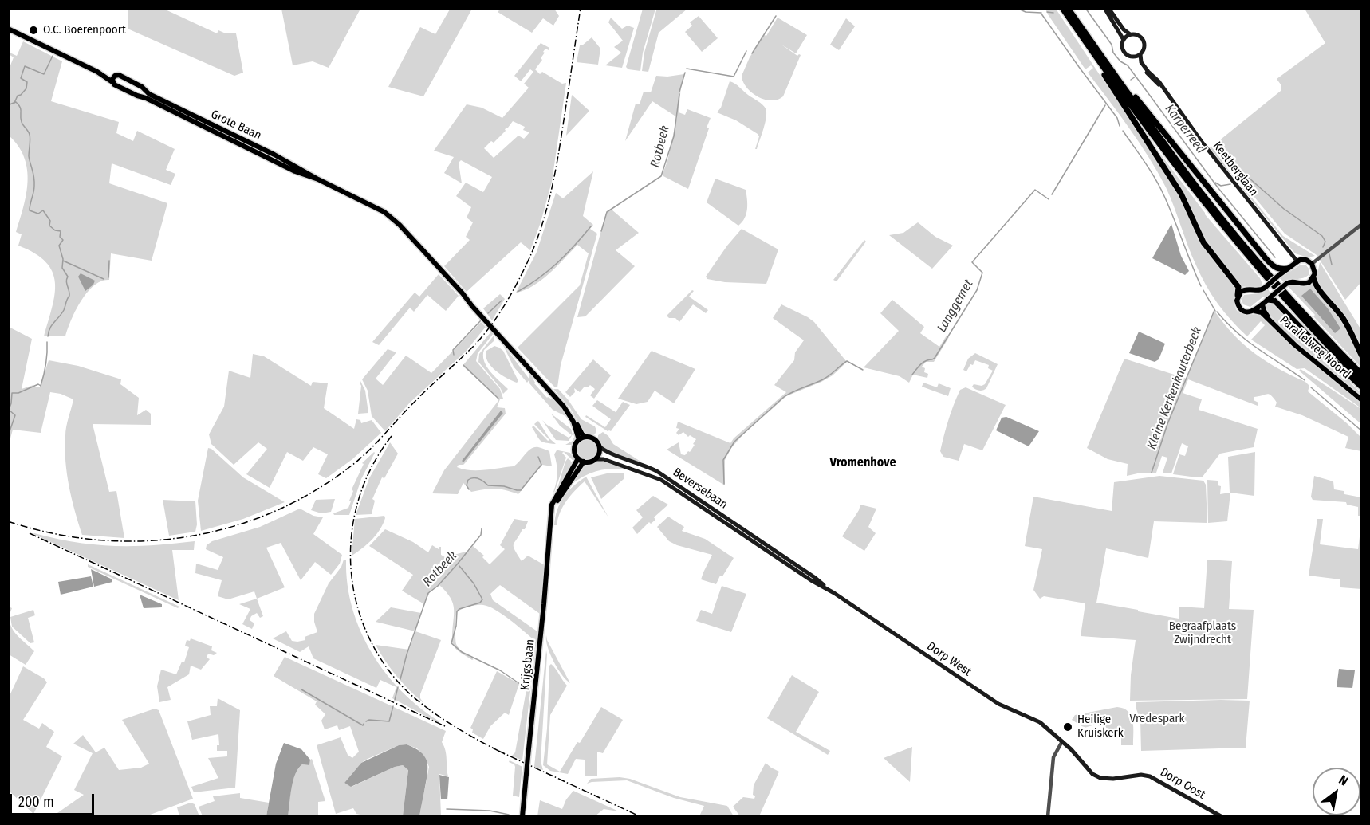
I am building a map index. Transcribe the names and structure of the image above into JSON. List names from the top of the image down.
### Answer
{
  "streets": {
    "main road": [
      "Grote Baan",
      "Keetberglaan",
      "Parallelweg Noord",
      "Beversebaan",
      "Dorp West",
      "Krijgsbaan",
      "Dorp Oost"
    ]
  },
  "crossings": [
    ["Beversebaan", "Dorp West"],
    ["Beversebaan", "Krijgsbaan"],
    ["Dorp West", "Dorp Oost"]
  ],
  "districts": ["Vromenhove"],
  "water": [
    "Karperreed",
    "Rotbeek",
    "Langgemet",
    "Kleine Kerkenkauterbeek"
  ],
  "parks": ["Begraafplaats Zwijndrecht", "Vredespark"],
  "places": ["O.C. Boerenpoort", "Heilige Kruiskerk"],
  "scale_bar": "200 m",
  "north": "top right"
}
